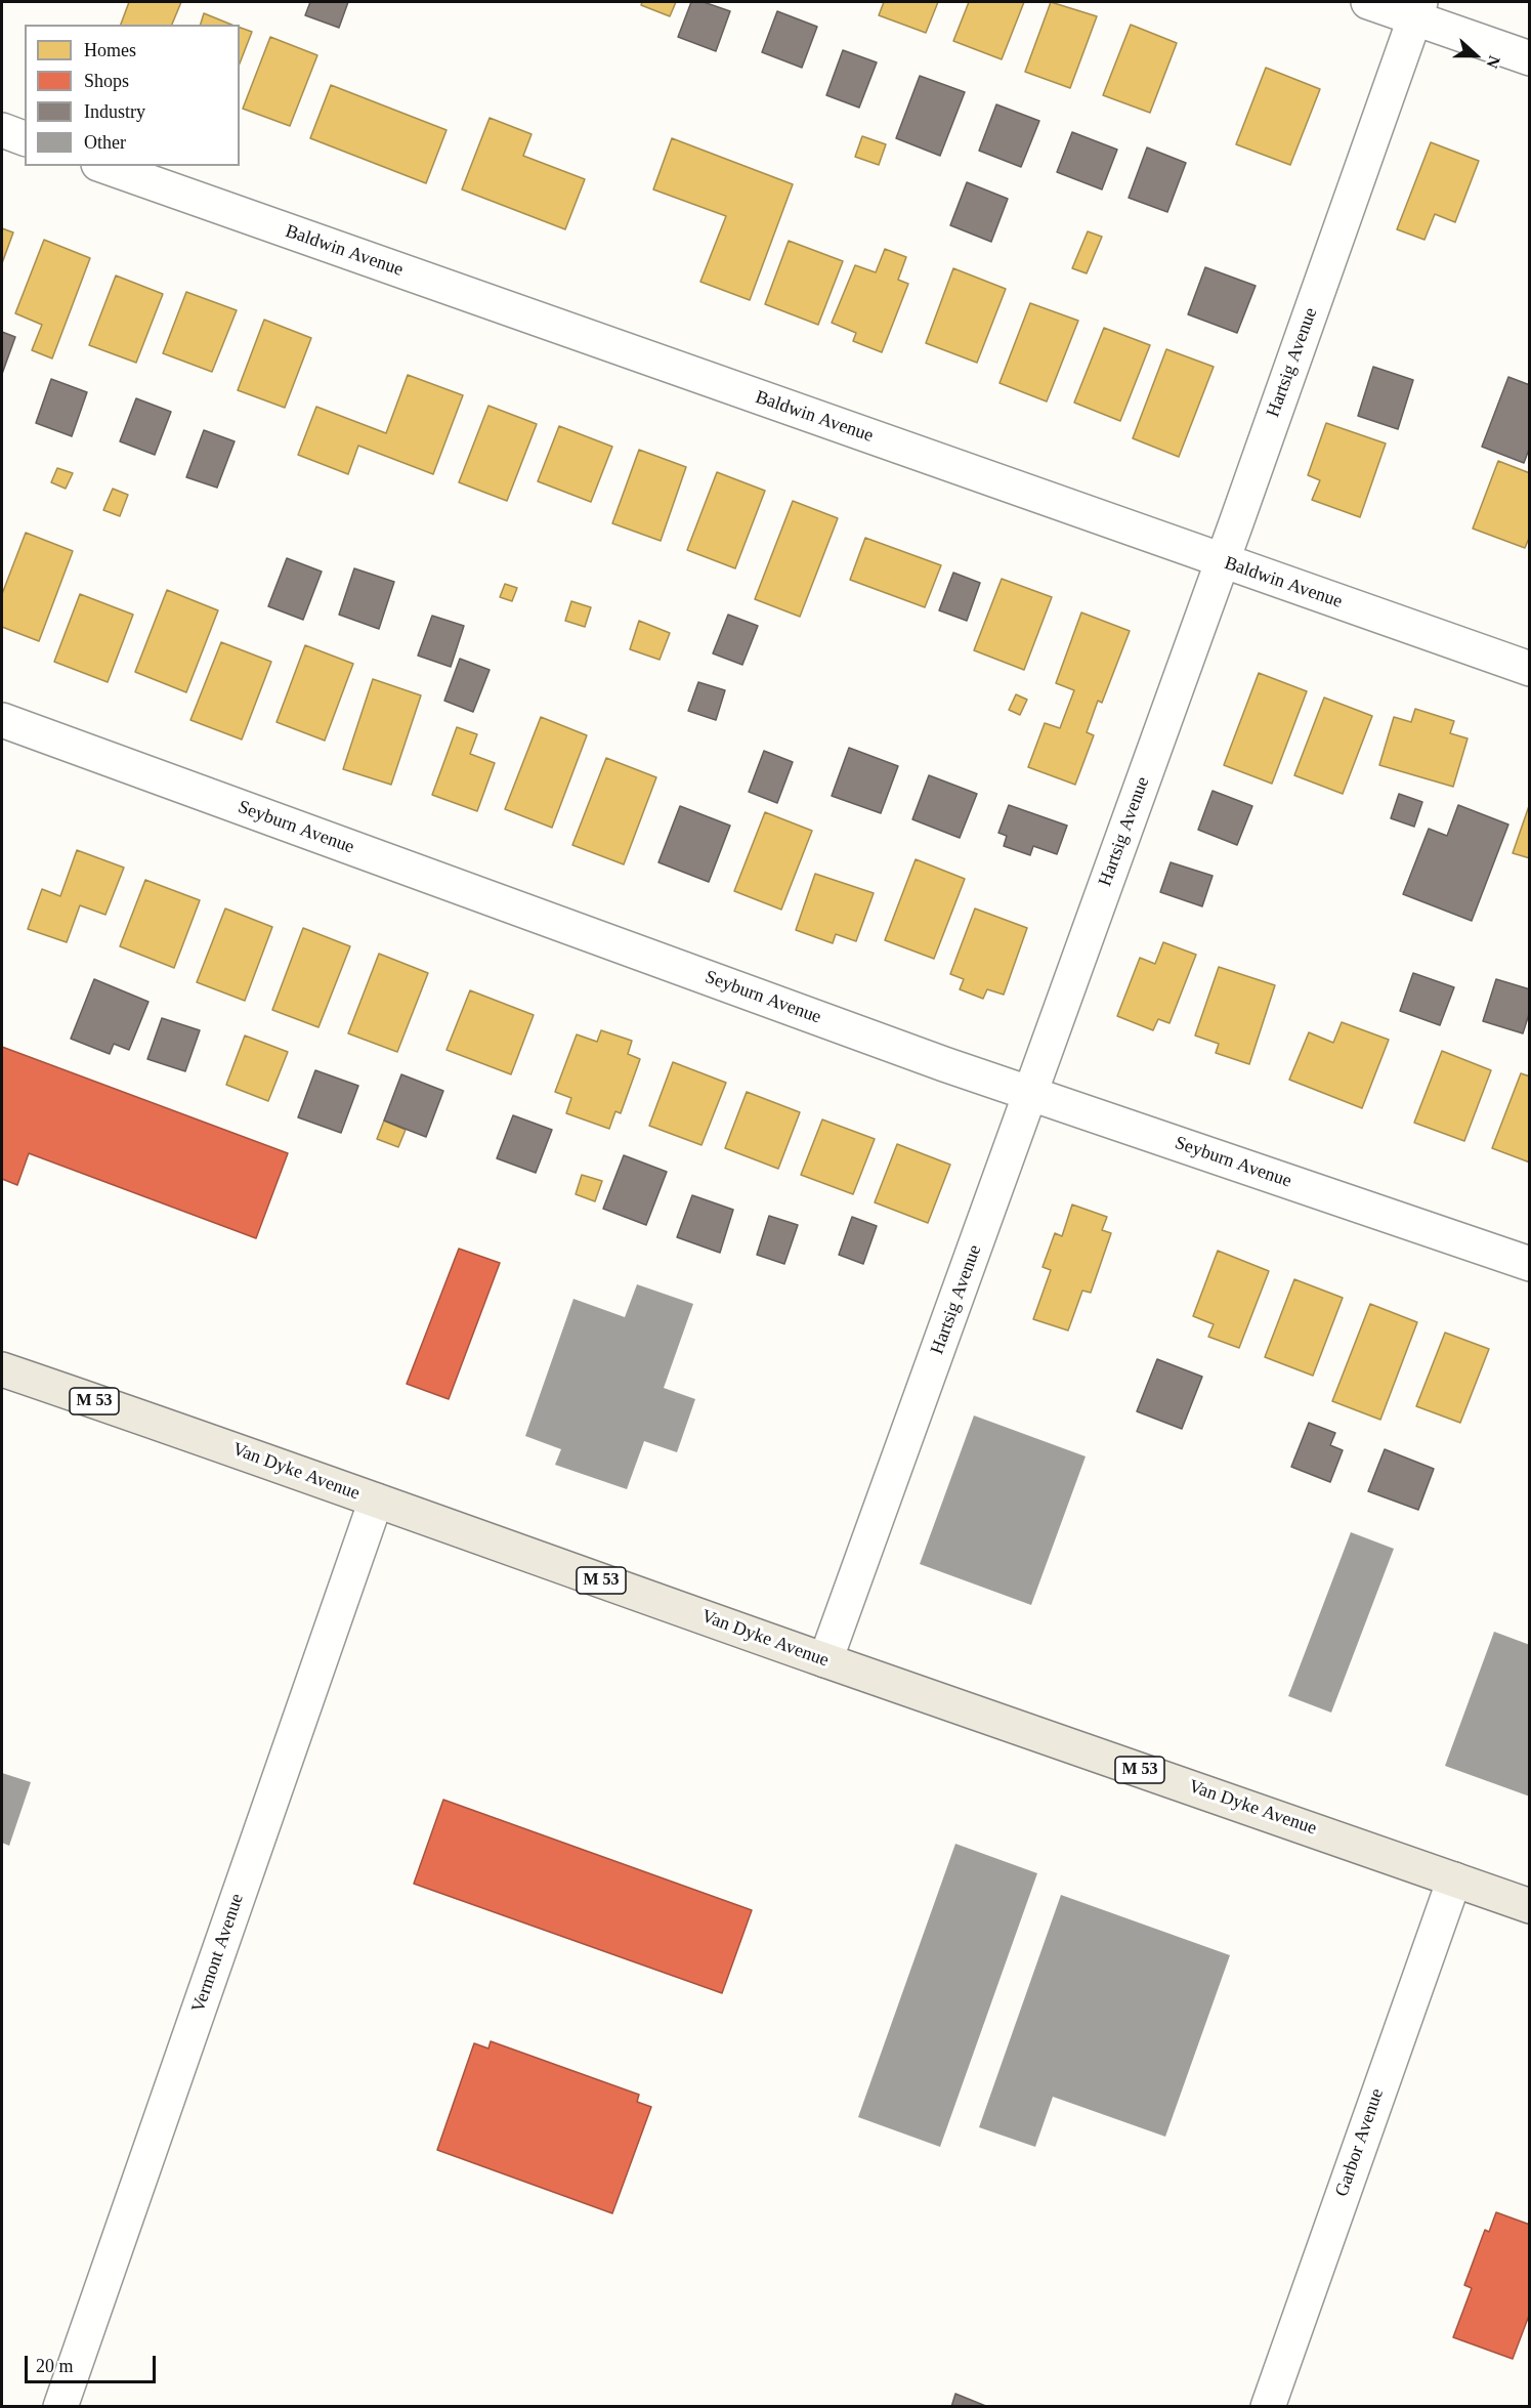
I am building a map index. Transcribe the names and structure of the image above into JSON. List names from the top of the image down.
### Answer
{
  "streets": {
    "main road": ["M 53", "Van Dyke Avenue"],
    "street": [
      "Baldwin Avenue",
      "Hartsig Avenue",
      "Seyburn Avenue",
      "Vermont Avenue",
      "Garbor Avenue"
    ]
  },
  "crossings": [
    ["Baldwin Avenue", "Hartsig Avenue"],
    ["Hartsig Avenue", "Seyburn Avenue"],
    ["Hartsig Avenue", "Van Dyke Avenue"],
    ["Van Dyke Avenue", "Vermont Avenue"],
    ["Van Dyke Avenue", "Garbor Avenue"]
  ],
  "legend": [
    "Homes",
    "Shops",
    "Industry",
    "Other"
  ],
  "scale_bar": "20 m",
  "north": "right"
}
